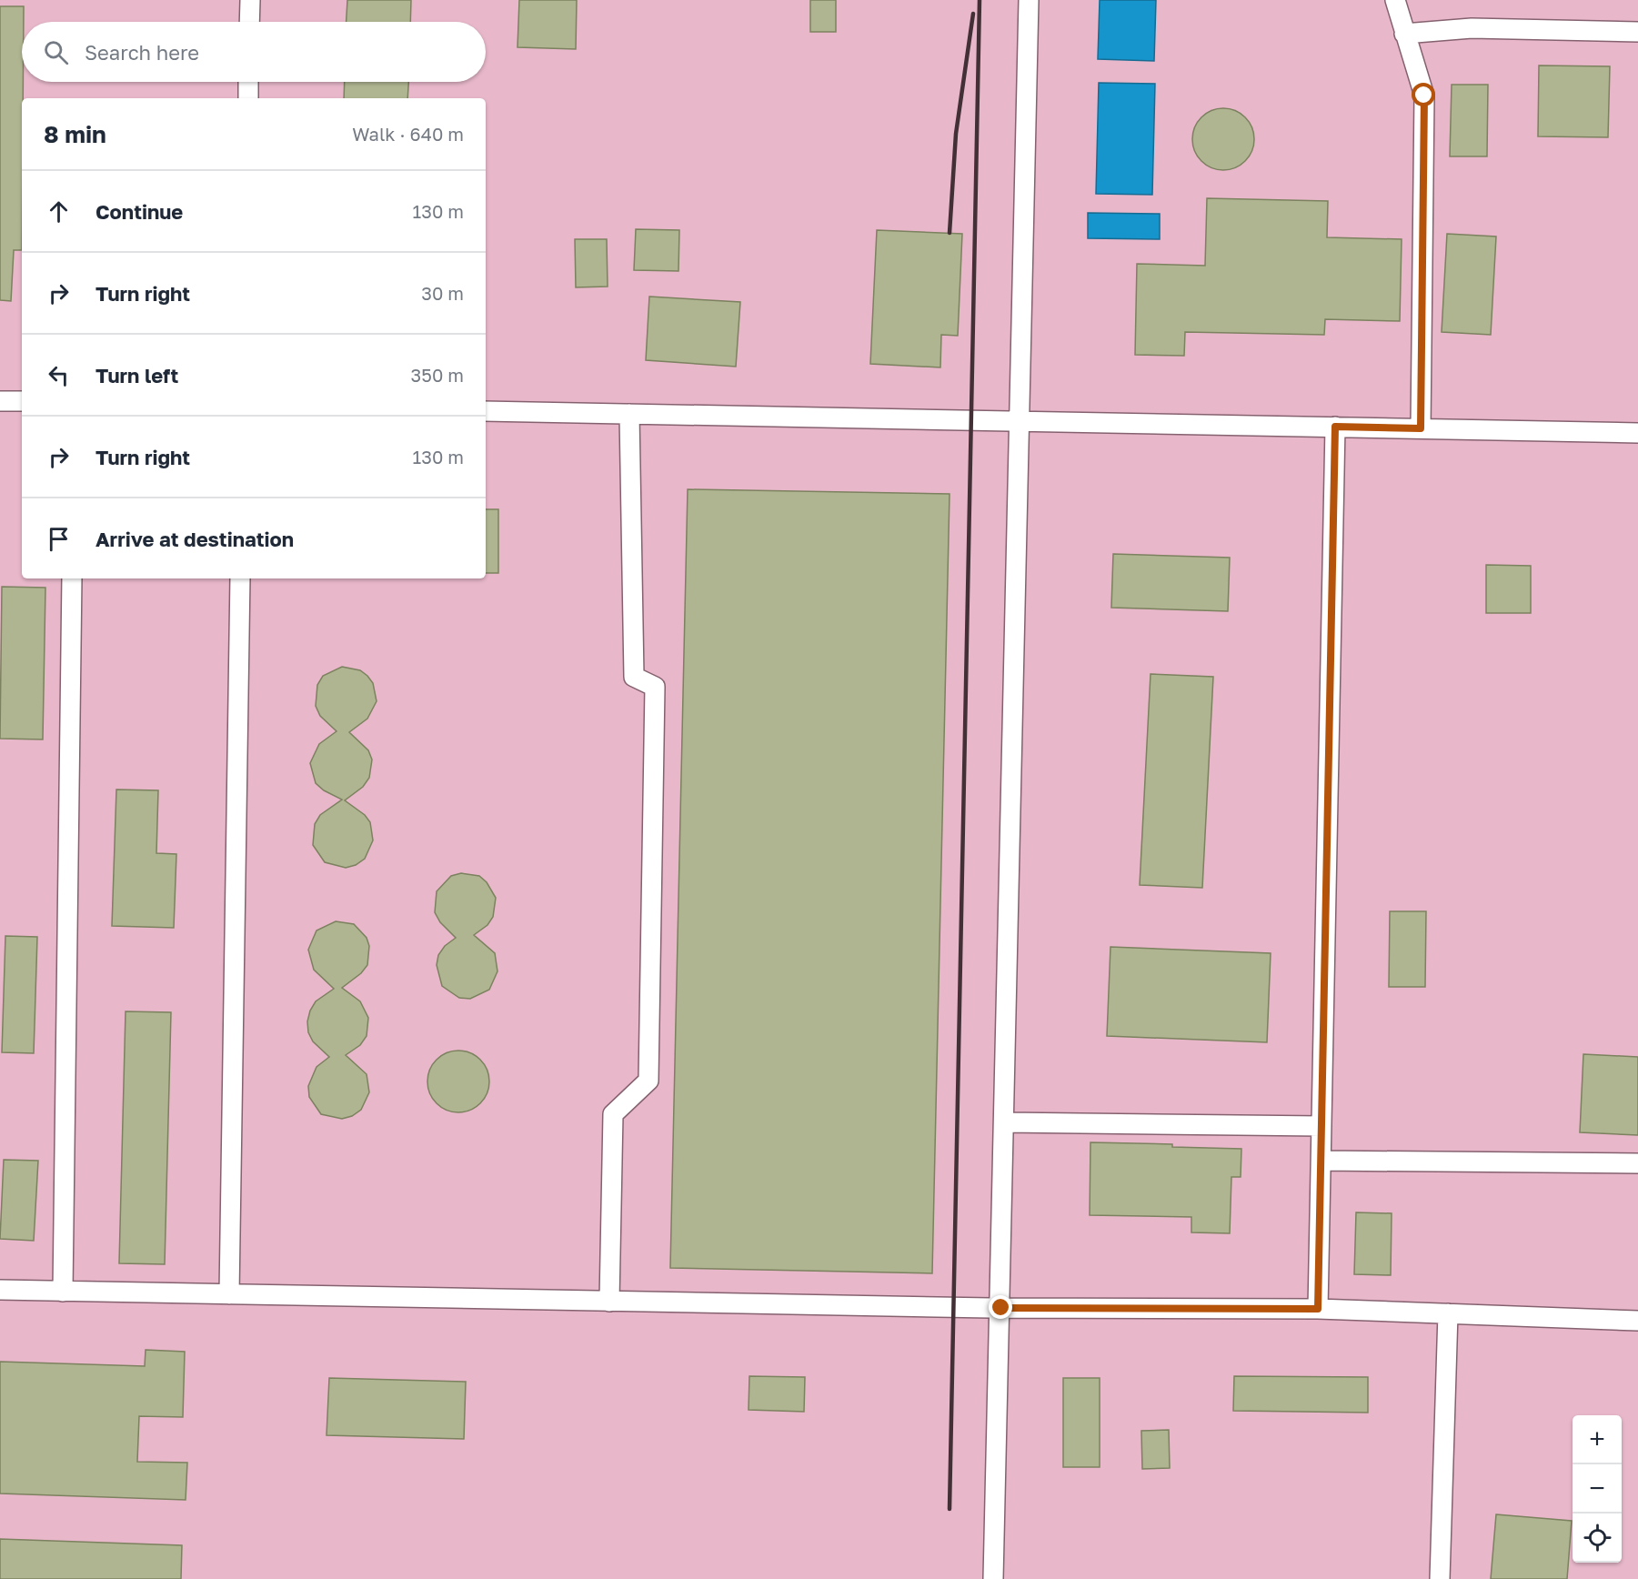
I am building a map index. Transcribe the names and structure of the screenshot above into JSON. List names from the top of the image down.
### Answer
{
  "page": {
    "search": "Search here",
    "heading": ["8 min", "Walk · 640 m"],
    "list": [
      ["Continue", "130 m"],
      ["Turn right", "30 m"],
      ["Turn left", "350 m"],
      ["Turn right", "130 m"],
      "Arrive at destination"
    ],
    "map_buttons": ["+", "−"]
  }
}
